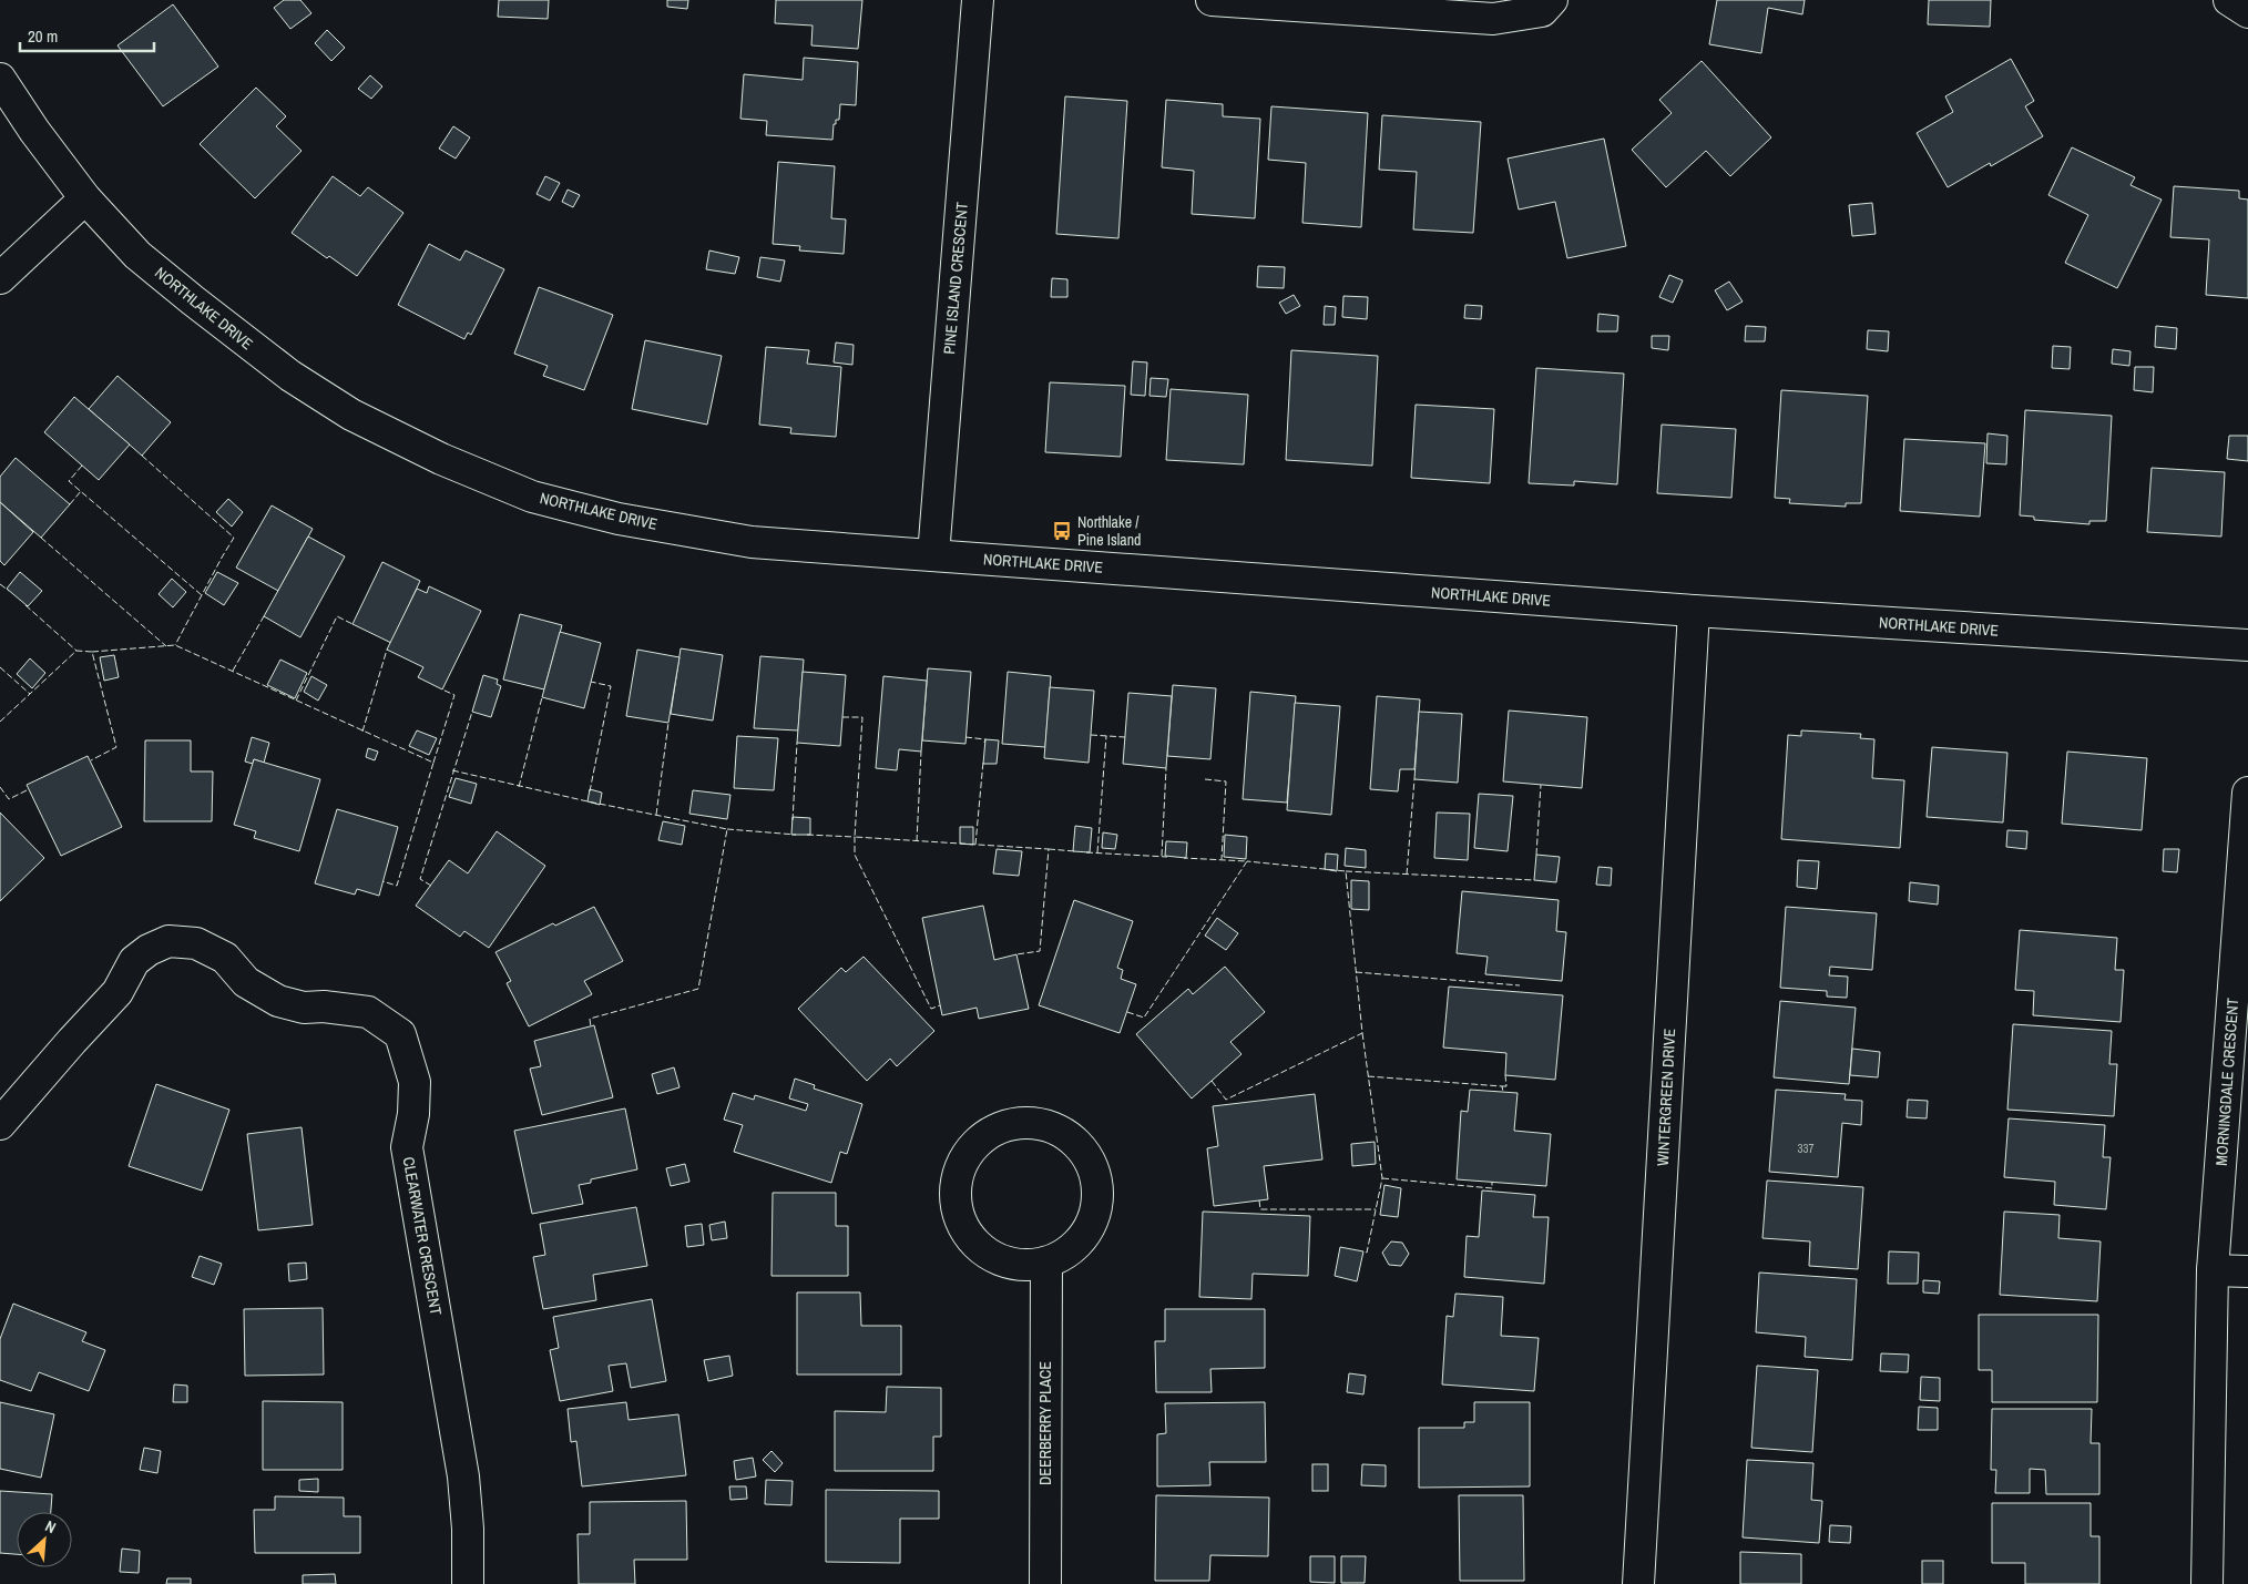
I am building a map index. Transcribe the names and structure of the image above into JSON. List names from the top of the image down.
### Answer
{
  "streets": {
    "street": [
      "PINE ISLAND CRESCENT",
      "NORTHLAKE DRIVE",
      "MORNINGDALE CRESCENT",
      "WINTERGREEN DRIVE",
      "CLEARWATER CRESCENT",
      "DEERBERRY PLACE"
    ]
  },
  "crossings": [
    ["PINE ISLAND CRESCENT", "NORTHLAKE DRIVE"],
    ["NORTHLAKE DRIVE", "WINTERGREEN DRIVE"]
  ],
  "places": {
    "bus stop": ["Northlake / Pine Island"]
  },
  "house_numbers": ["337"],
  "scale_bar": "20 m",
  "north": "top right"
}
